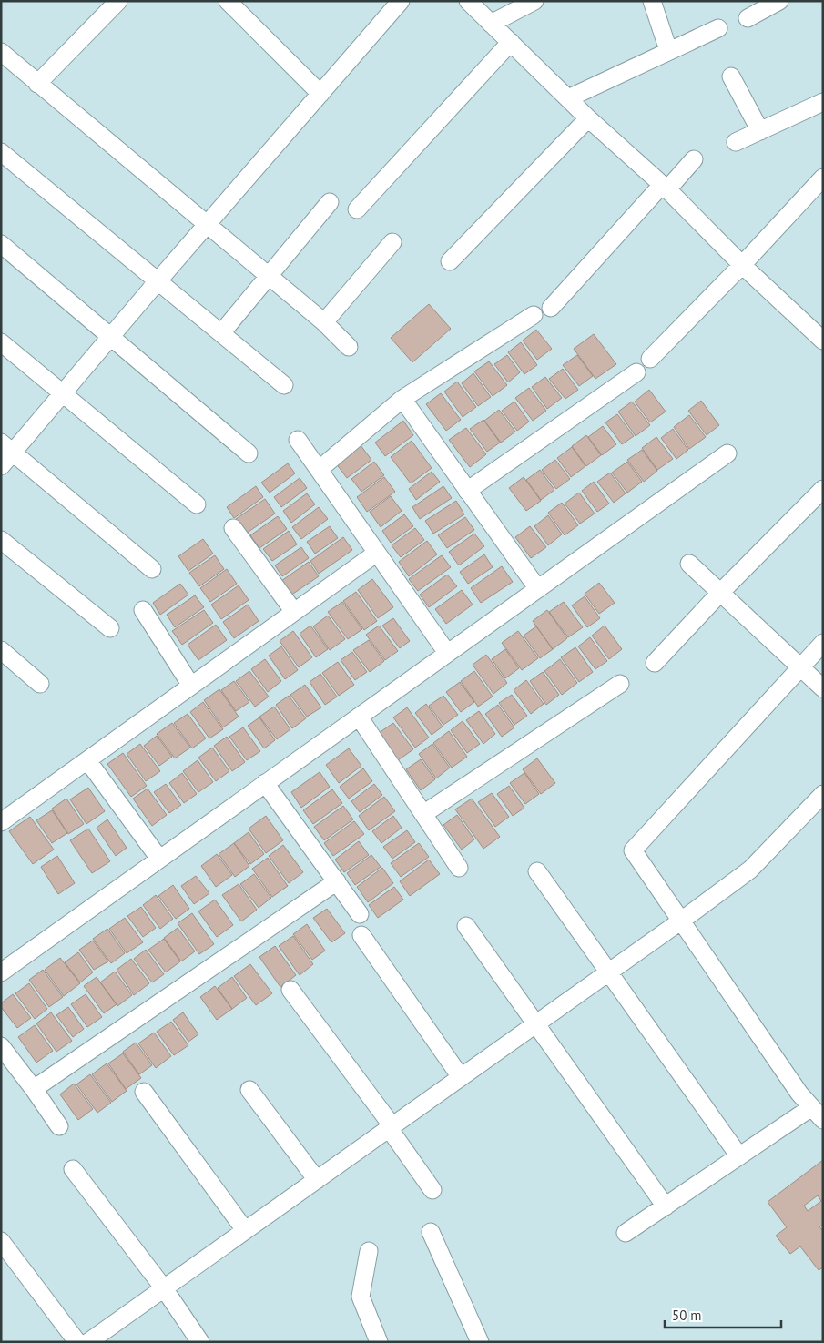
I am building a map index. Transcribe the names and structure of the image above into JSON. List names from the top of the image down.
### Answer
{
  "scale_bar": "50 m"
}
